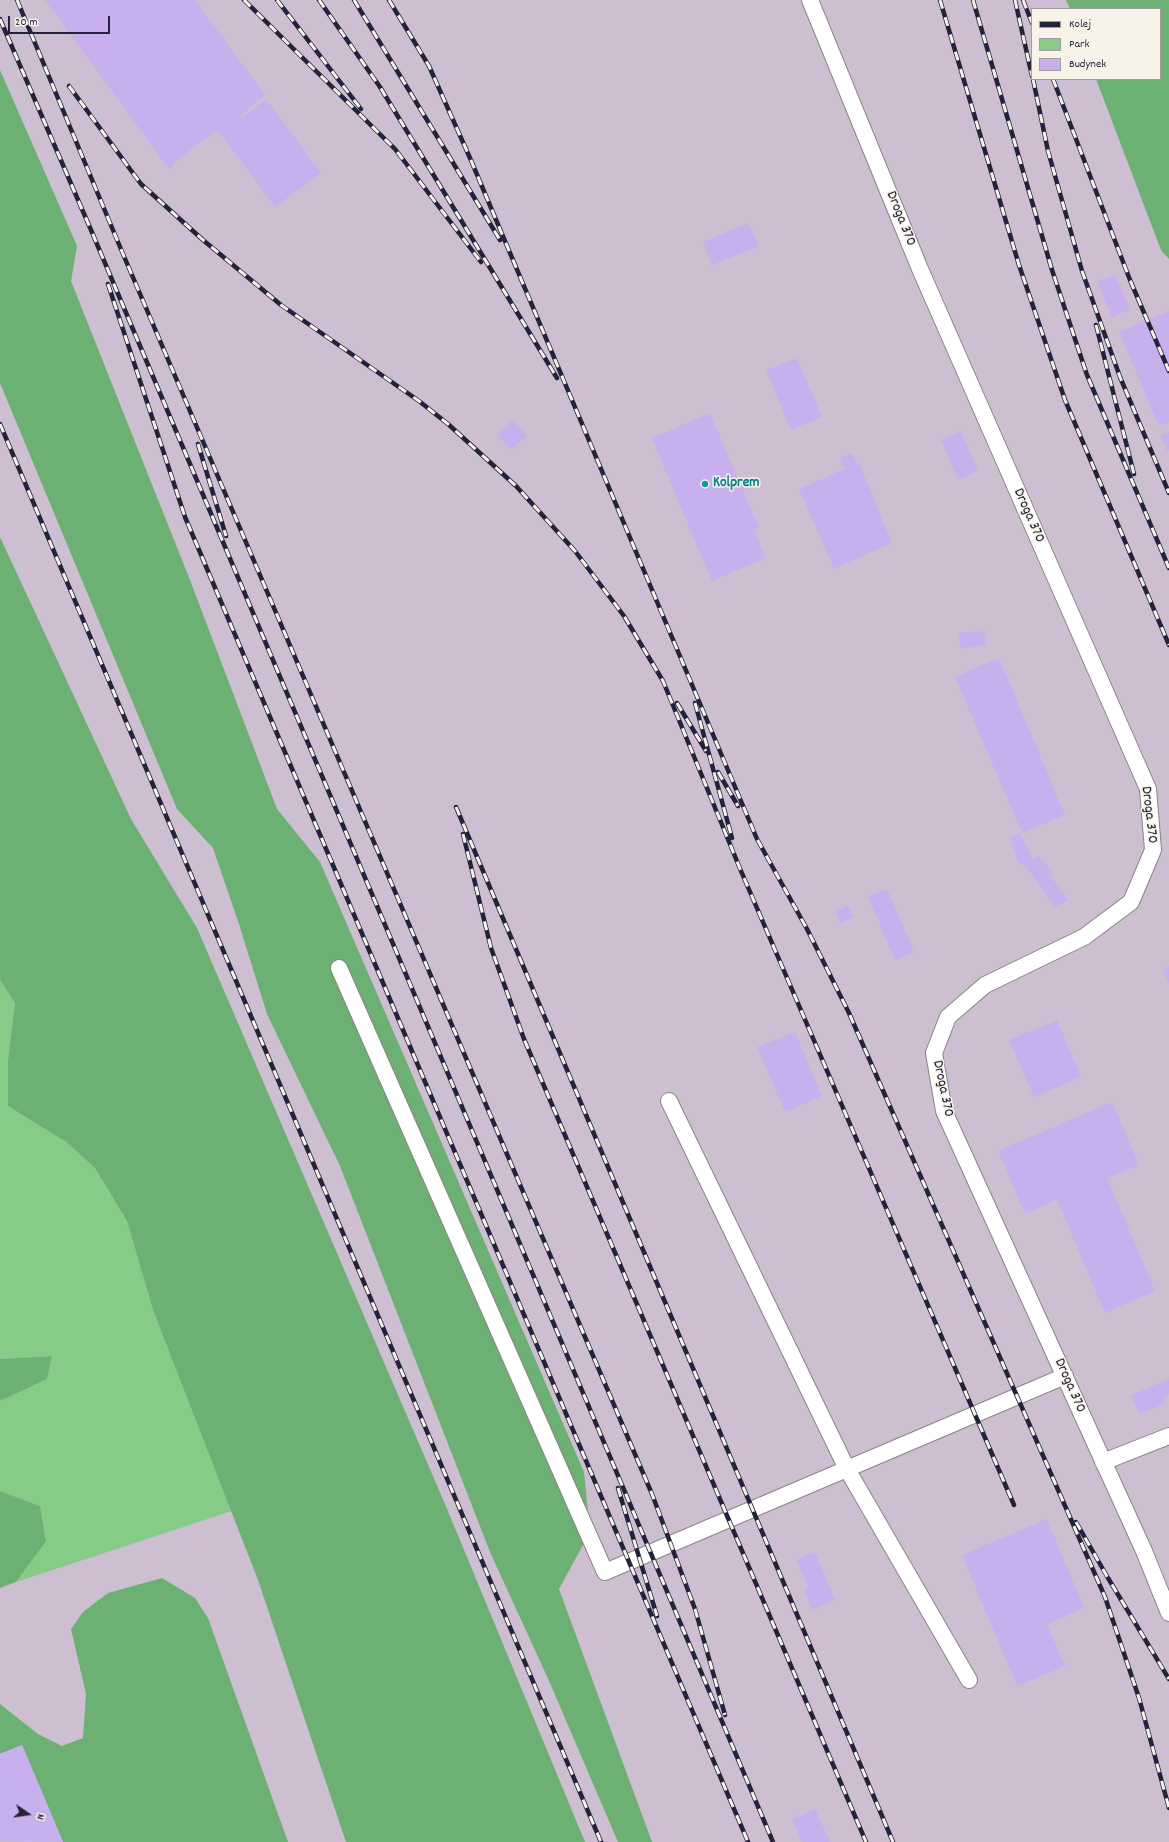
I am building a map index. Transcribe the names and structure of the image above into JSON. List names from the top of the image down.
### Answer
{
  "streets": {
    "lane": ["Droga 370"]
  },
  "places": ["Kolprem"],
  "legend": ["Kolej", "Park", "Budynek"],
  "scale_bar": "20 m",
  "north": "right"
}
